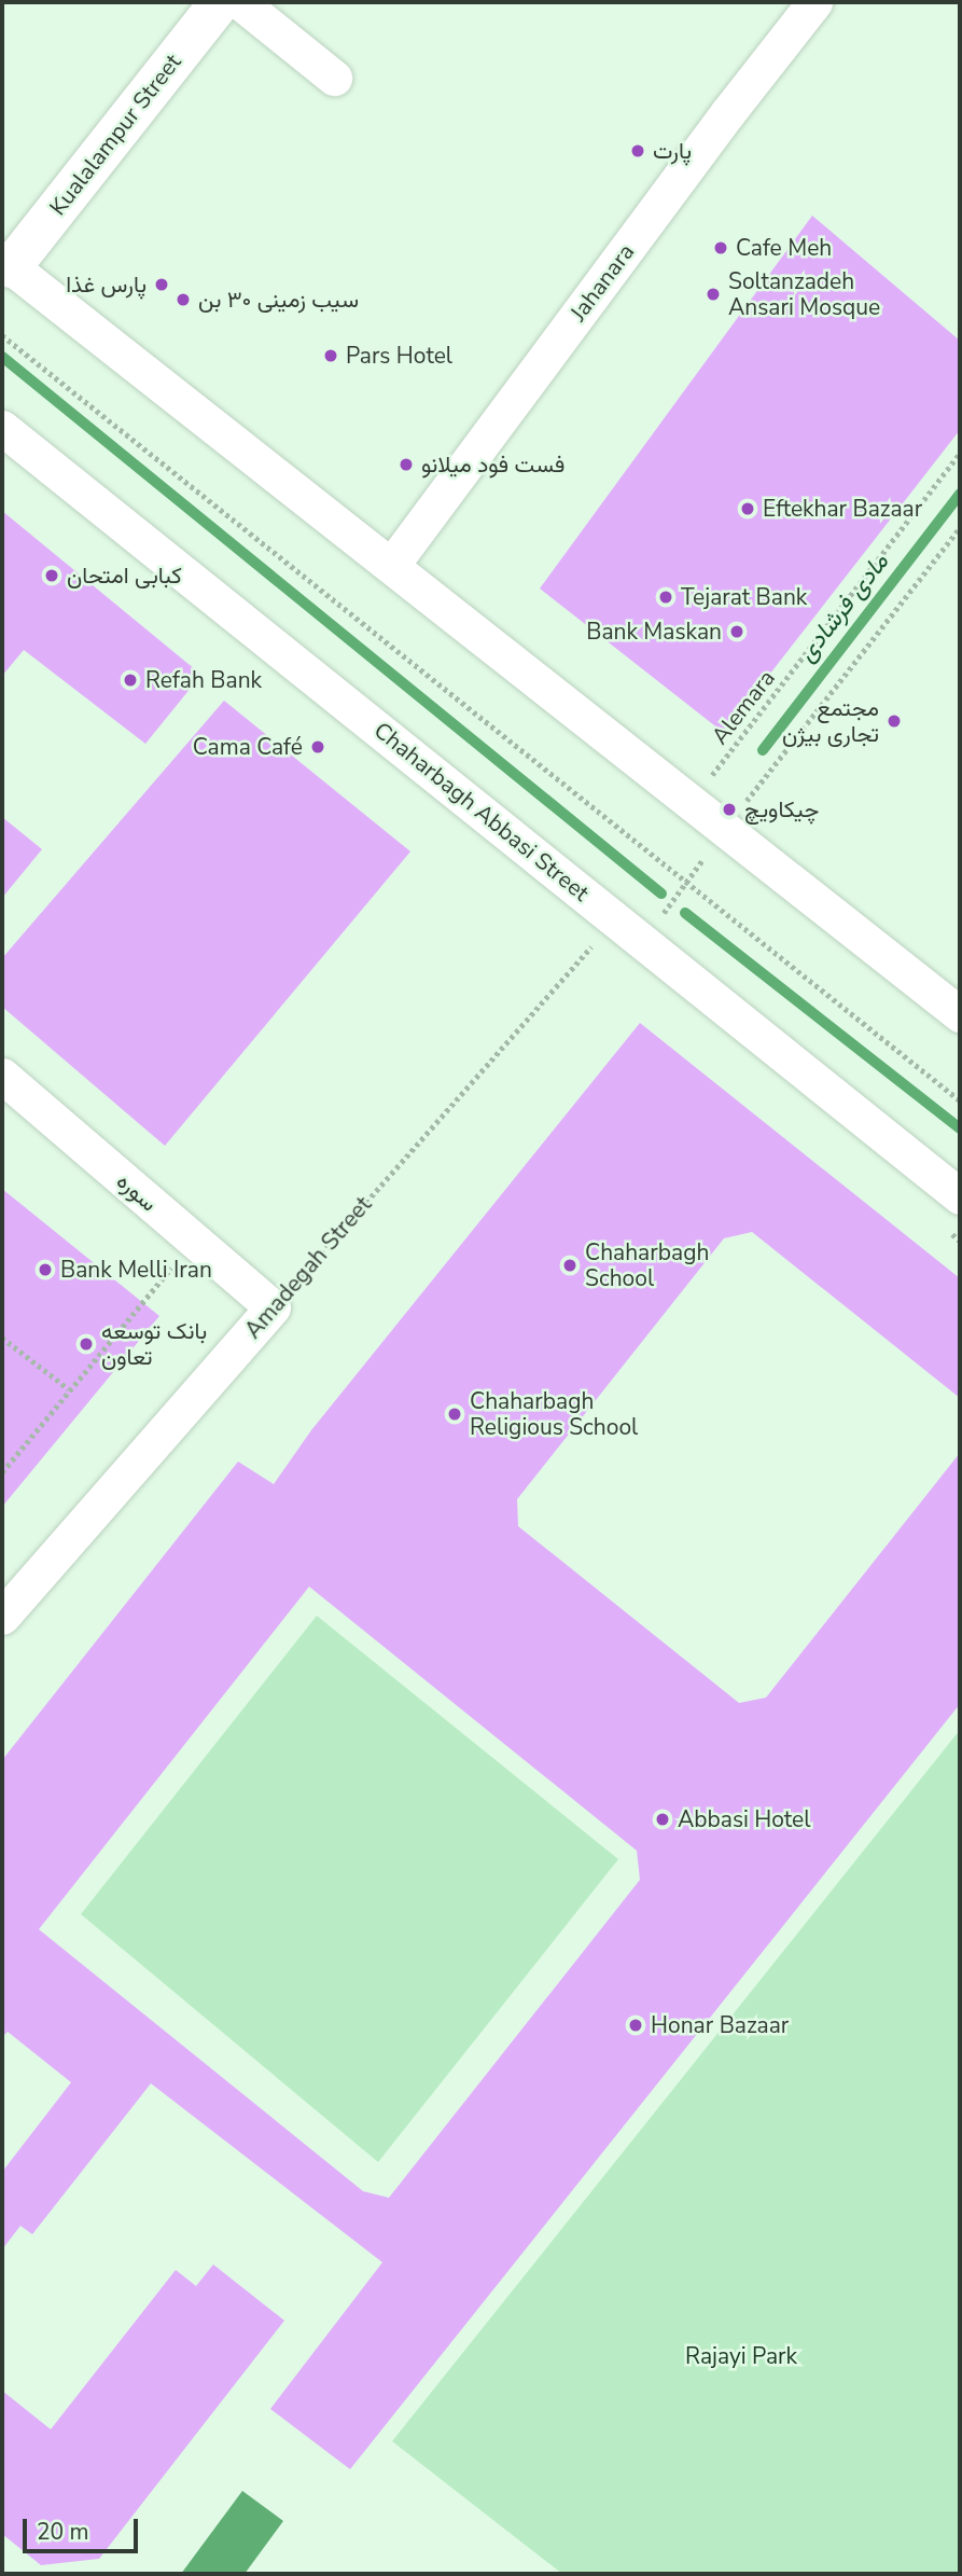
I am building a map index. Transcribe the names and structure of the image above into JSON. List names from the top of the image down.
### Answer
{
  "streets": {
    "street": [
      "Kualalampur Street",
      "Jahanara",
      "Chaharbagh Abbasi Street",
      "سوره",
      "Amadegah Street"
    ],
    "path": ["Alemara"]
  },
  "crossings": [
    ["Chaharbagh Abbasi Street", "Amadegah Street"],
    ["سوره", "Amadegah Street"]
  ],
  "water": ["مادی فرشادی"],
  "parks": ["Rajayi Park"],
  "places": [
    "پارت",
    "Cafe Meh",
    "پارس غذا",
    "Soltanzadeh Ansari Mosque",
    "سیب زمینی ۳۰ بن",
    "Pars Hotel",
    "فست فود میلانو",
    "Eftekhar Bazaar",
    "کبابی امتحان",
    "Tejarat Bank",
    "Bank Maskan",
    "Refah Bank",
    "مجتمع تجاری بیژن",
    "Cama Café",
    "چیکاویچ",
    "Chaharbagh School",
    "Bank Melli Iran",
    "بانک توسعه تعاون",
    "Chaharbagh Religious School",
    "Abbasi Hotel",
    "Honar Bazaar"
  ],
  "scale_bar": "20 m"
}
